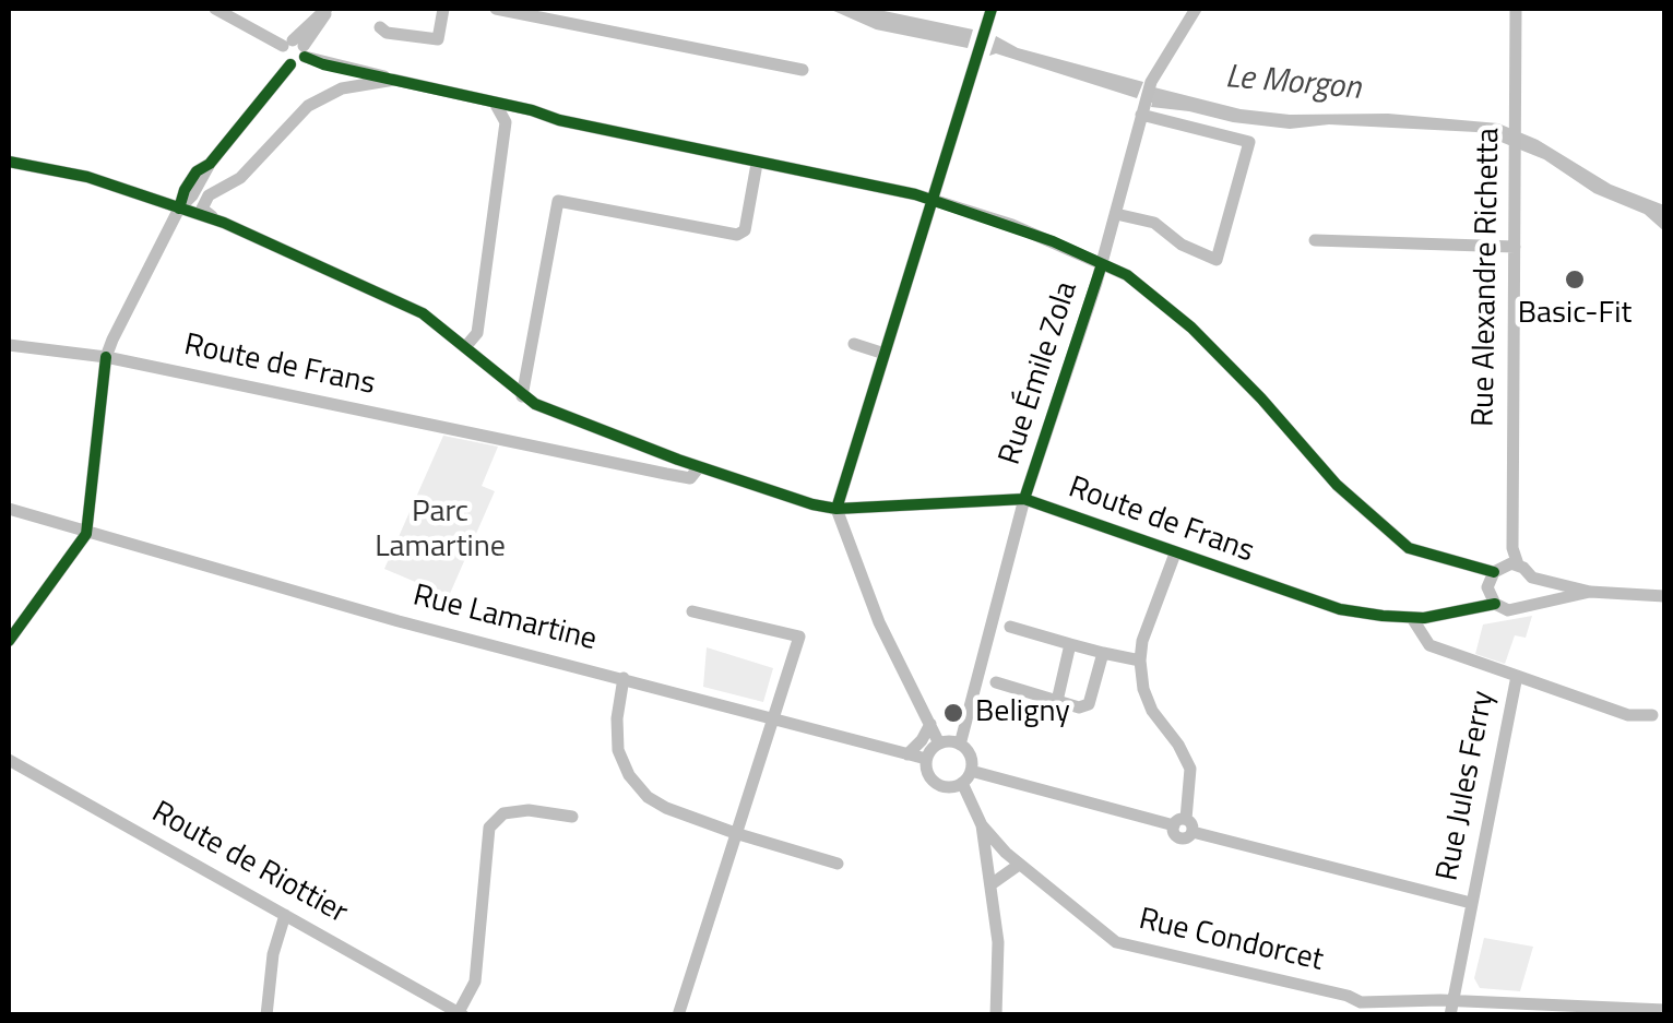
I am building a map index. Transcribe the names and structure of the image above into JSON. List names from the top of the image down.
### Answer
{
  "streets": {
    "street": [
      "Rue Alexandre Richetta",
      "Route de Frans",
      "Rue Émile Zola",
      "Rue Lamartine",
      "Rue Jules Ferry",
      "Route de Riottier",
      "Rue Condorcet"
    ]
  },
  "crossings": [
    ["Rue Alexandre Richetta", "Route de Frans"],
    ["Route de Frans", "Rue Émile Zola"],
    ["Route de Frans", "Rue Jules Ferry"],
    ["Rue Émile Zola", "Rue Lamartine"],
    ["Rue Émile Zola", "Rue Condorcet"],
    ["Rue Lamartine", "Rue Condorcet"],
    ["Rue Jules Ferry", "Rue Condorcet"]
  ],
  "water": ["Le Morgon"],
  "parks": ["Parc Lamartine"],
  "places": ["Basic-Fit", "Beligny"]
}
